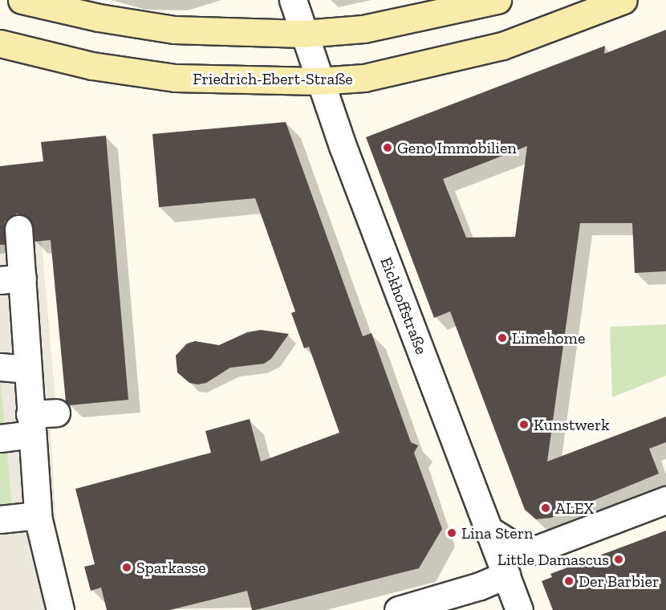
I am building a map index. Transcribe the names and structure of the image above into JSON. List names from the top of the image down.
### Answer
{
  "streets": {
    "main road": ["Friedrich-Ebert-Straße"],
    "street": ["Eickhoffstraße"]
  },
  "crossings": [
    ["Friedrich-Ebert-Straße", "Eickhoffstraße"]
  ],
  "places": [
    "Geno Immobilien",
    "Limehome",
    "Kunstwerk",
    "ALEX",
    "Lina Stern",
    "Little Damascus",
    "Sparkasse",
    "Der Barbier"
  ]
}
